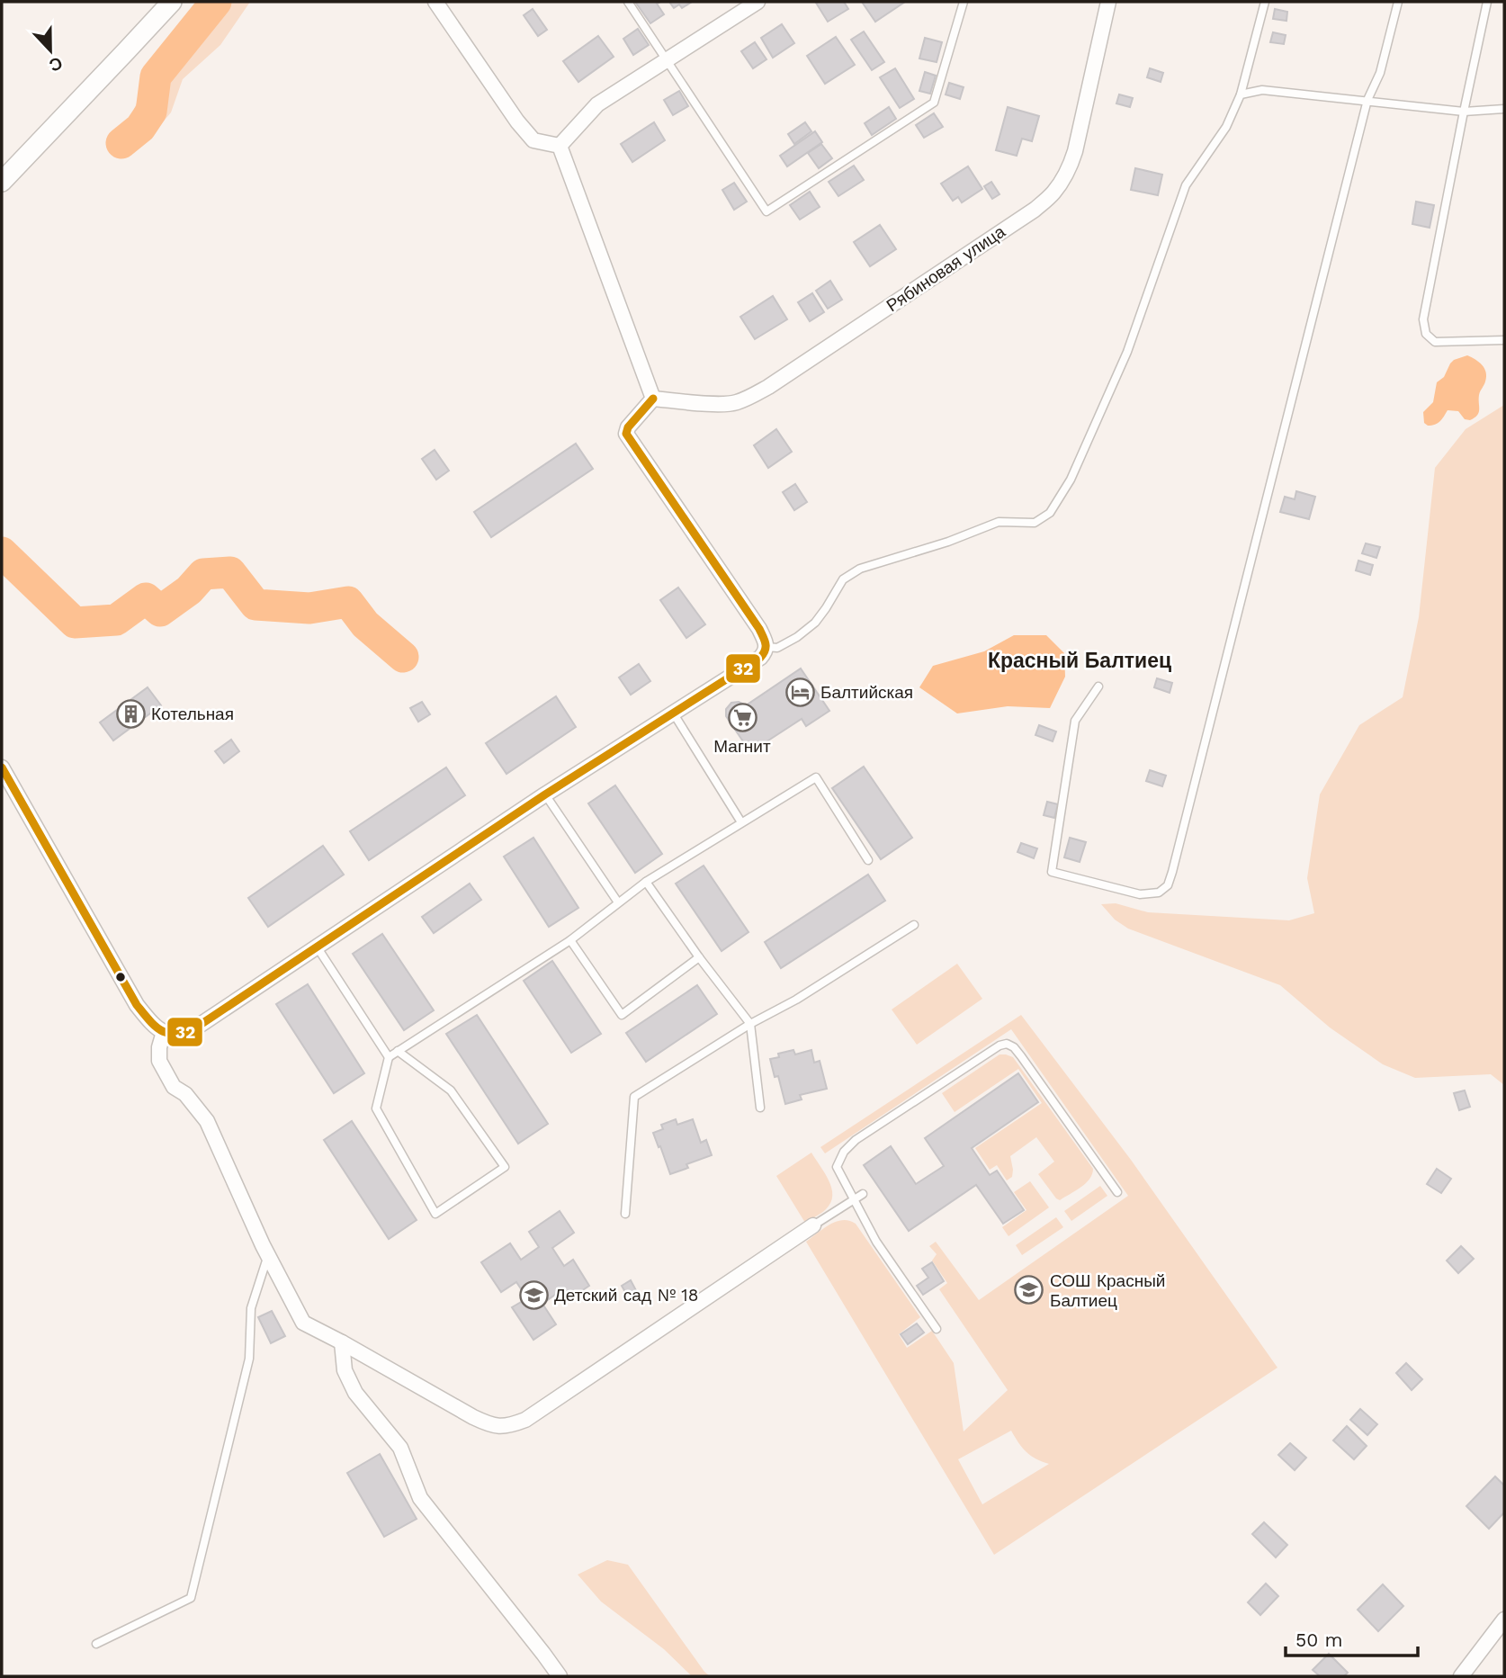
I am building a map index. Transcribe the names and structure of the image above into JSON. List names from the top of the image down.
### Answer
{
  "streets": {
    "street": ["Рябиновая улица"]
  },
  "districts": ["Красный Балтиец"],
  "places": {
    "hotel": ["Балтийская"],
    "building": ["Котельная"],
    "supermarket": ["Магнит"],
    "school or university": ["СОШ Красный Балтиец", "Детский сад № 18"]
  },
  "lines": ["transit line 32"],
  "scale_bar": "50 m",
  "north": "bottom"
}
